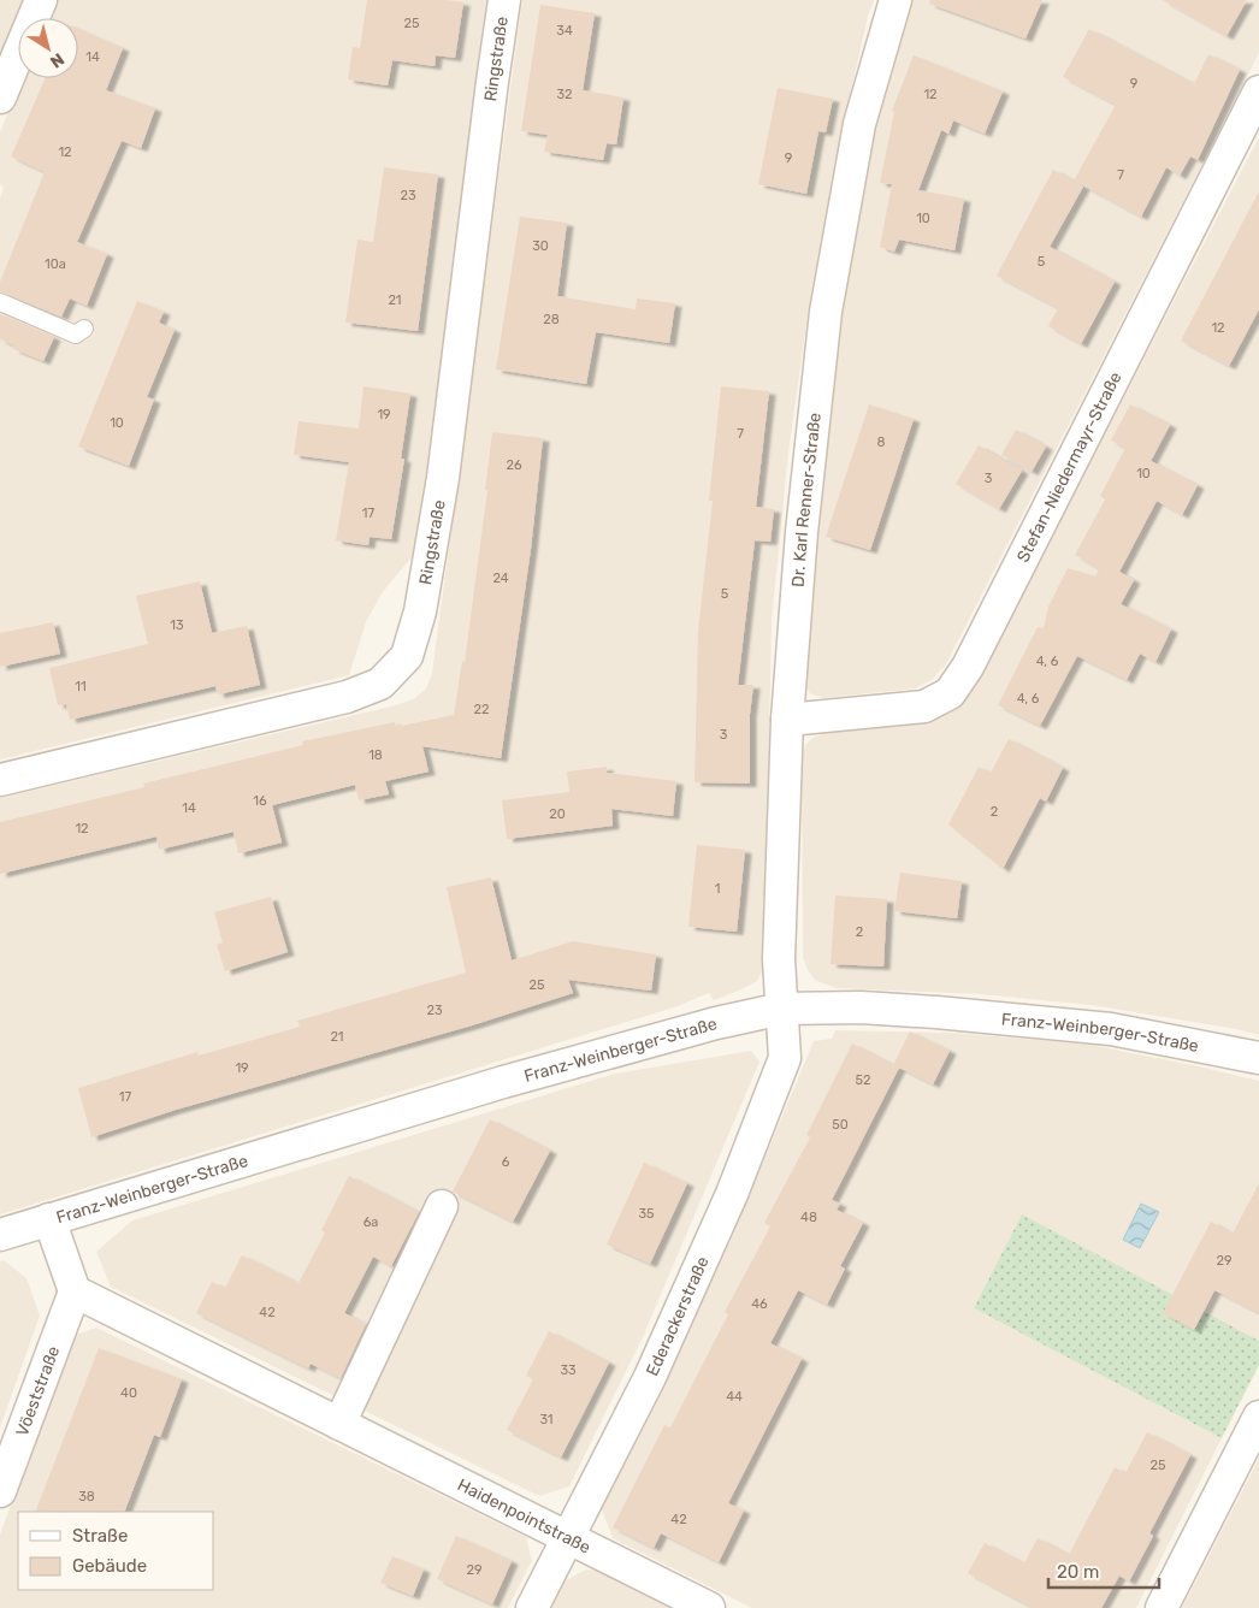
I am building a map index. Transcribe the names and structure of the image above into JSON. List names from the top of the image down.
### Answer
{
  "streets": {
    "street": [
      "Ringstraße",
      "Stefan-Niedermayr-Straße",
      "Dr. Karl Renner-Straße",
      "Franz-Weinberger-Straße",
      "Ederackerstraße",
      "Vöeststraße",
      "Haidenpointstraße"
    ]
  },
  "crossings": [
    ["Stefan-Niedermayr-Straße", "Dr. Karl Renner-Straße"],
    ["Dr. Karl Renner-Straße", "Franz-Weinberger-Straße"],
    ["Dr. Karl Renner-Straße", "Ederackerstraße"],
    ["Franz-Weinberger-Straße", "Ederackerstraße"],
    ["Ederackerstraße", "Haidenpointstraße"],
    ["Vöeststraße", "Haidenpointstraße"]
  ],
  "house_numbers": [
    "25",
    "34",
    "14",
    "9",
    "32",
    "12",
    "12",
    "9",
    "7",
    "23",
    "10",
    "30",
    "5",
    "10a",
    "21",
    "28",
    "12",
    "19",
    "10",
    "7",
    "8",
    "26",
    "10",
    "3",
    "17",
    "24",
    "5",
    "13",
    "4, 6",
    "11",
    "4, 6",
    "22",
    "3",
    "18",
    "16",
    "14",
    "2",
    "20",
    "12",
    "1",
    "2",
    "25",
    "23",
    "21",
    "19",
    "52",
    "17",
    "50",
    "6",
    "35",
    "48",
    "6a",
    "29",
    "46",
    "42",
    "33",
    "40",
    "44",
    "31",
    "25",
    "38",
    "42",
    "29"
  ],
  "legend": ["Straße", "Gebäude"],
  "scale_bar": "20 m",
  "north": "bottom right"
}
